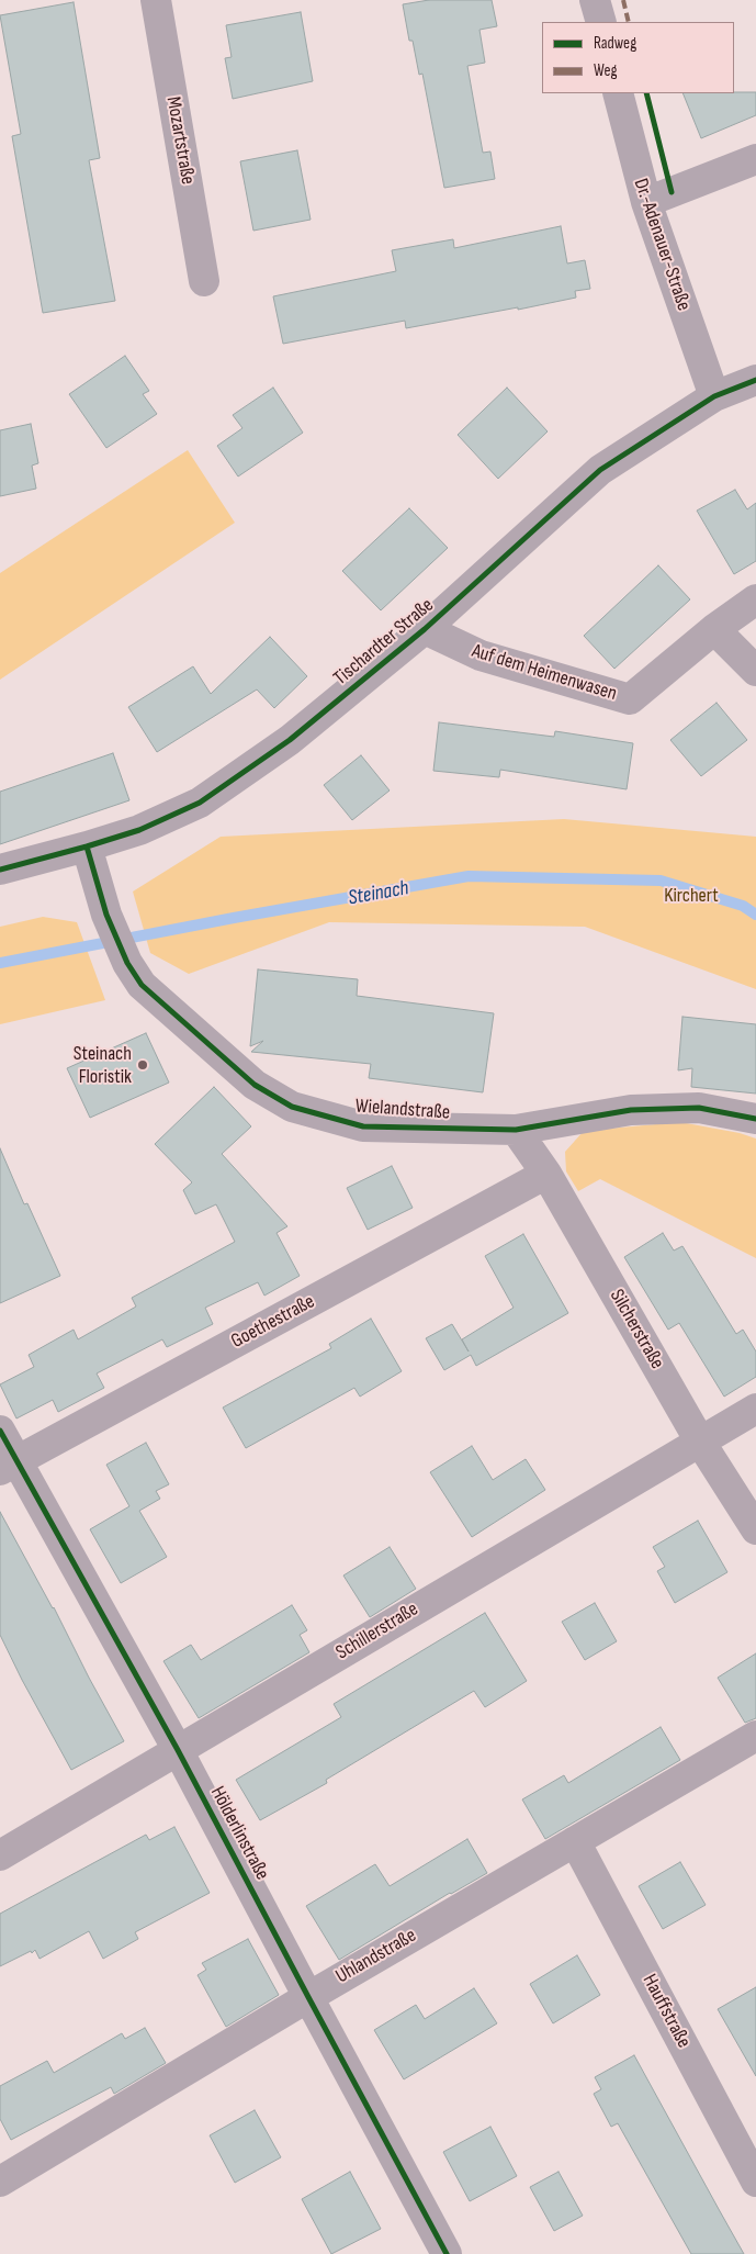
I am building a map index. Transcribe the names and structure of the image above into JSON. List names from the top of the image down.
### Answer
{
  "streets": {
    "street": [
      "Mozartstraße",
      "Dr.-Adenauer-Straße",
      "Tischardter Straße",
      "Auf dem Heimenwasen",
      "Wielandstraße",
      "Goethestraße",
      "Silcherstraße",
      "Schillerstraße",
      "Hölderlinstraße",
      "Uhlandstraße",
      "Hauffstraße"
    ]
  },
  "crossings": [
    ["Dr.-Adenauer-Straße", "Tischardter Straße"],
    ["Tischardter Straße", "Auf dem Heimenwasen"],
    ["Tischardter Straße", "Wielandstraße"],
    ["Wielandstraße", "Silcherstraße"],
    ["Goethestraße", "Silcherstraße"],
    ["Goethestraße", "Hölderlinstraße"],
    ["Silcherstraße", "Schillerstraße"],
    ["Schillerstraße", "Hölderlinstraße"],
    ["Hölderlinstraße", "Uhlandstraße"],
    ["Uhlandstraße", "Hauffstraße"]
  ],
  "water": ["Steinach"],
  "parks": ["Kirchert"],
  "places": ["Steinach Floristik"],
  "legend": ["Radweg", "Weg"]
}
